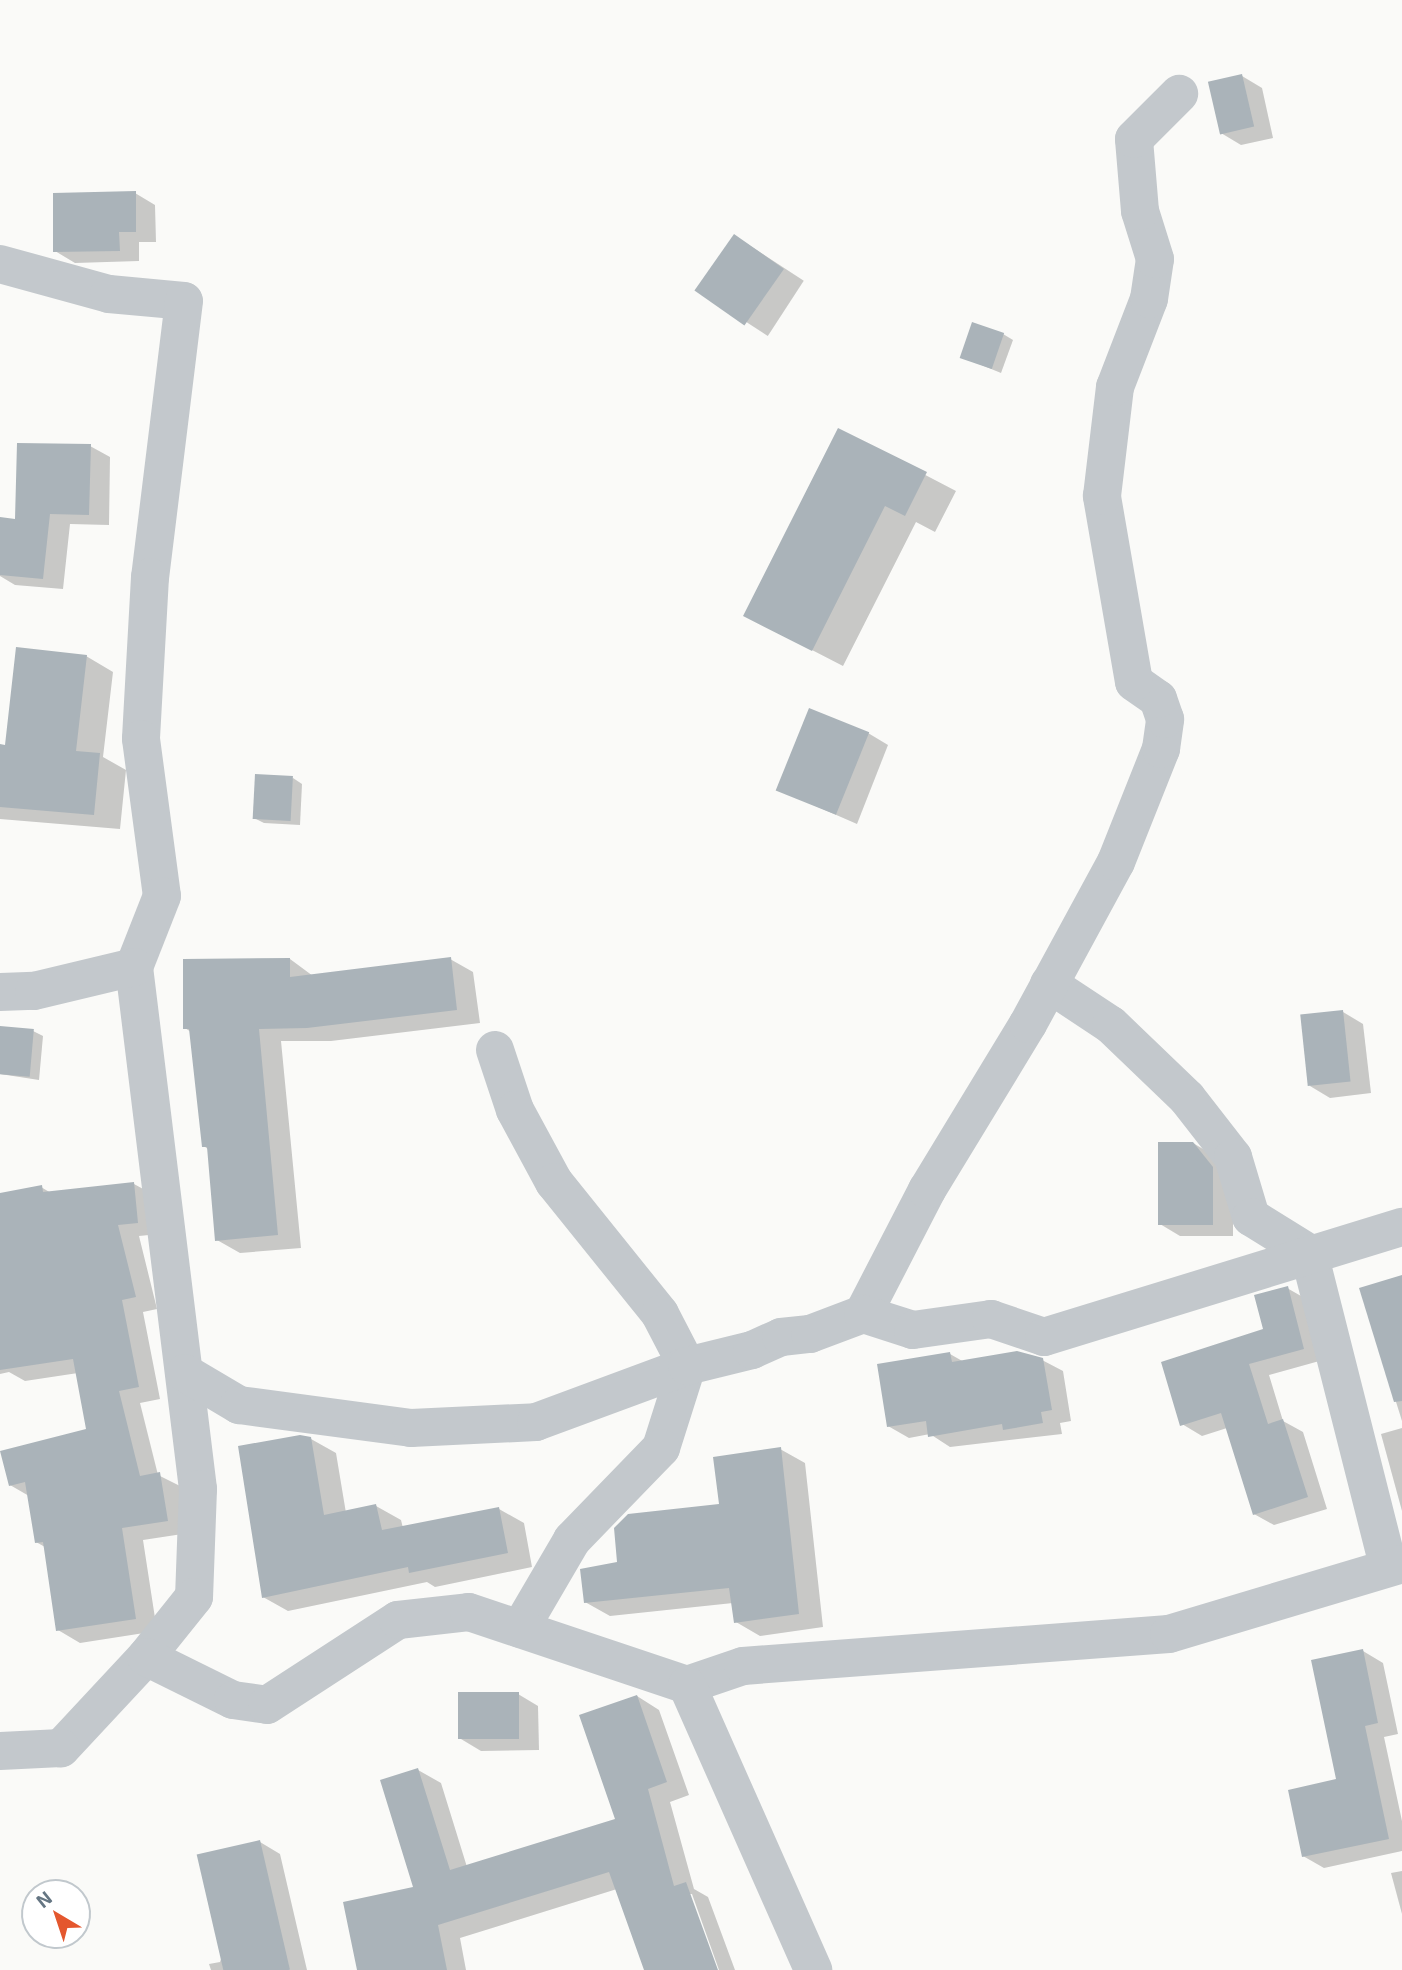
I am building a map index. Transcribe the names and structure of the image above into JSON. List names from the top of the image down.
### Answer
{
  "north": "top left"
}
